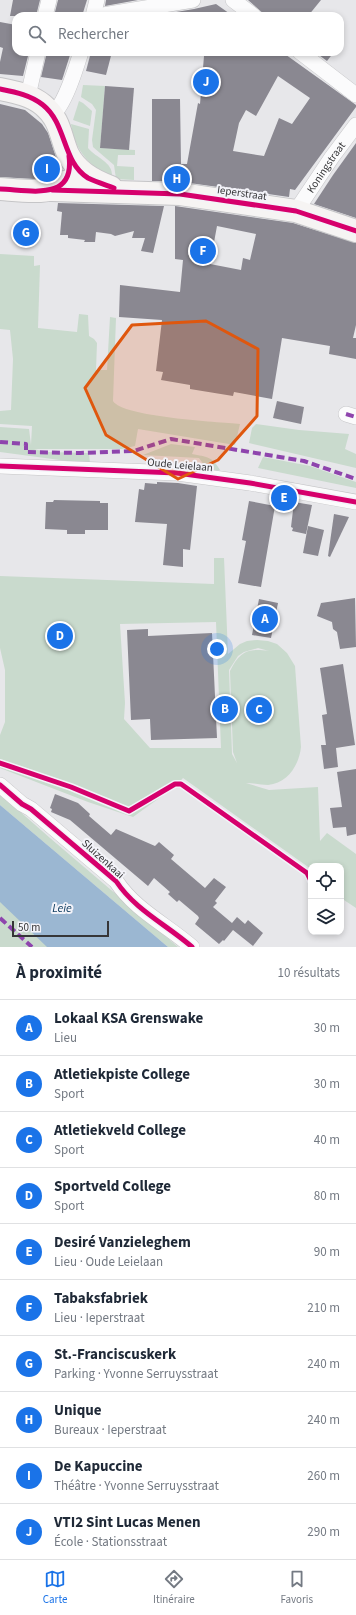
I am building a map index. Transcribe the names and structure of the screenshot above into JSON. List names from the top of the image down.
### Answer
{
  "streets": {
    "street": [
      "Koningstraat",
      "Ieperstraat",
      "Oude Leielaan",
      "Sluizenkaai"
    ]
  },
  "crossings": [
    ["Koningstraat", "Ieperstraat"]
  ],
  "water": ["Leie"],
  "scale_bar": "50 m",
  "page": {
    "search": "Rechercher",
    "pins": [
      "J",
      "I",
      "H",
      "G",
      "F",
      "E",
      "A",
      "D",
      "B",
      "C"
    ],
    "scale": "50 m",
    "heading": ["À proximité", "10 résultats"],
    "list": [
      {
        "mark": "A",
        "name": "Lokaal KSA Grenswake",
        "note": "Lieu",
        "value": "30 m"
      },
      {
        "mark": "B",
        "name": "Atletiekpiste College",
        "note": "Sport",
        "value": "30 m"
      },
      {
        "mark": "C",
        "name": "Atletiekveld College",
        "note": "Sport",
        "value": "40 m"
      },
      {
        "mark": "D",
        "name": "Sportveld College",
        "note": "Sport",
        "value": "80 m"
      },
      {
        "mark": "E",
        "name": "Desiré Vanzieleghem",
        "note": "Lieu · Oude Leielaan",
        "value": "90 m"
      },
      {
        "mark": "F",
        "name": "Tabaksfabriek",
        "note": "Lieu · Ieperstraat",
        "value": "210 m"
      },
      {
        "mark": "G",
        "name": "St.-Franciscuskerk",
        "note": "Parking · Yvonne Serruysstraat",
        "value": "240 m"
      },
      {
        "mark": "H",
        "name": "Unique",
        "note": "Bureaux · Ieperstraat",
        "value": "240 m"
      },
      {
        "mark": "I",
        "name": "De Kapuccine",
        "note": "Théâtre · Yvonne Serruysstraat",
        "value": "260 m"
      },
      {
        "mark": "J",
        "name": "VTI2 Sint Lucas Menen",
        "note": "École · Stationsstraat",
        "value": "290 m"
      }
    ],
    "nav": ["Carte", "Itinéraire", "Favoris"]
  }
}
